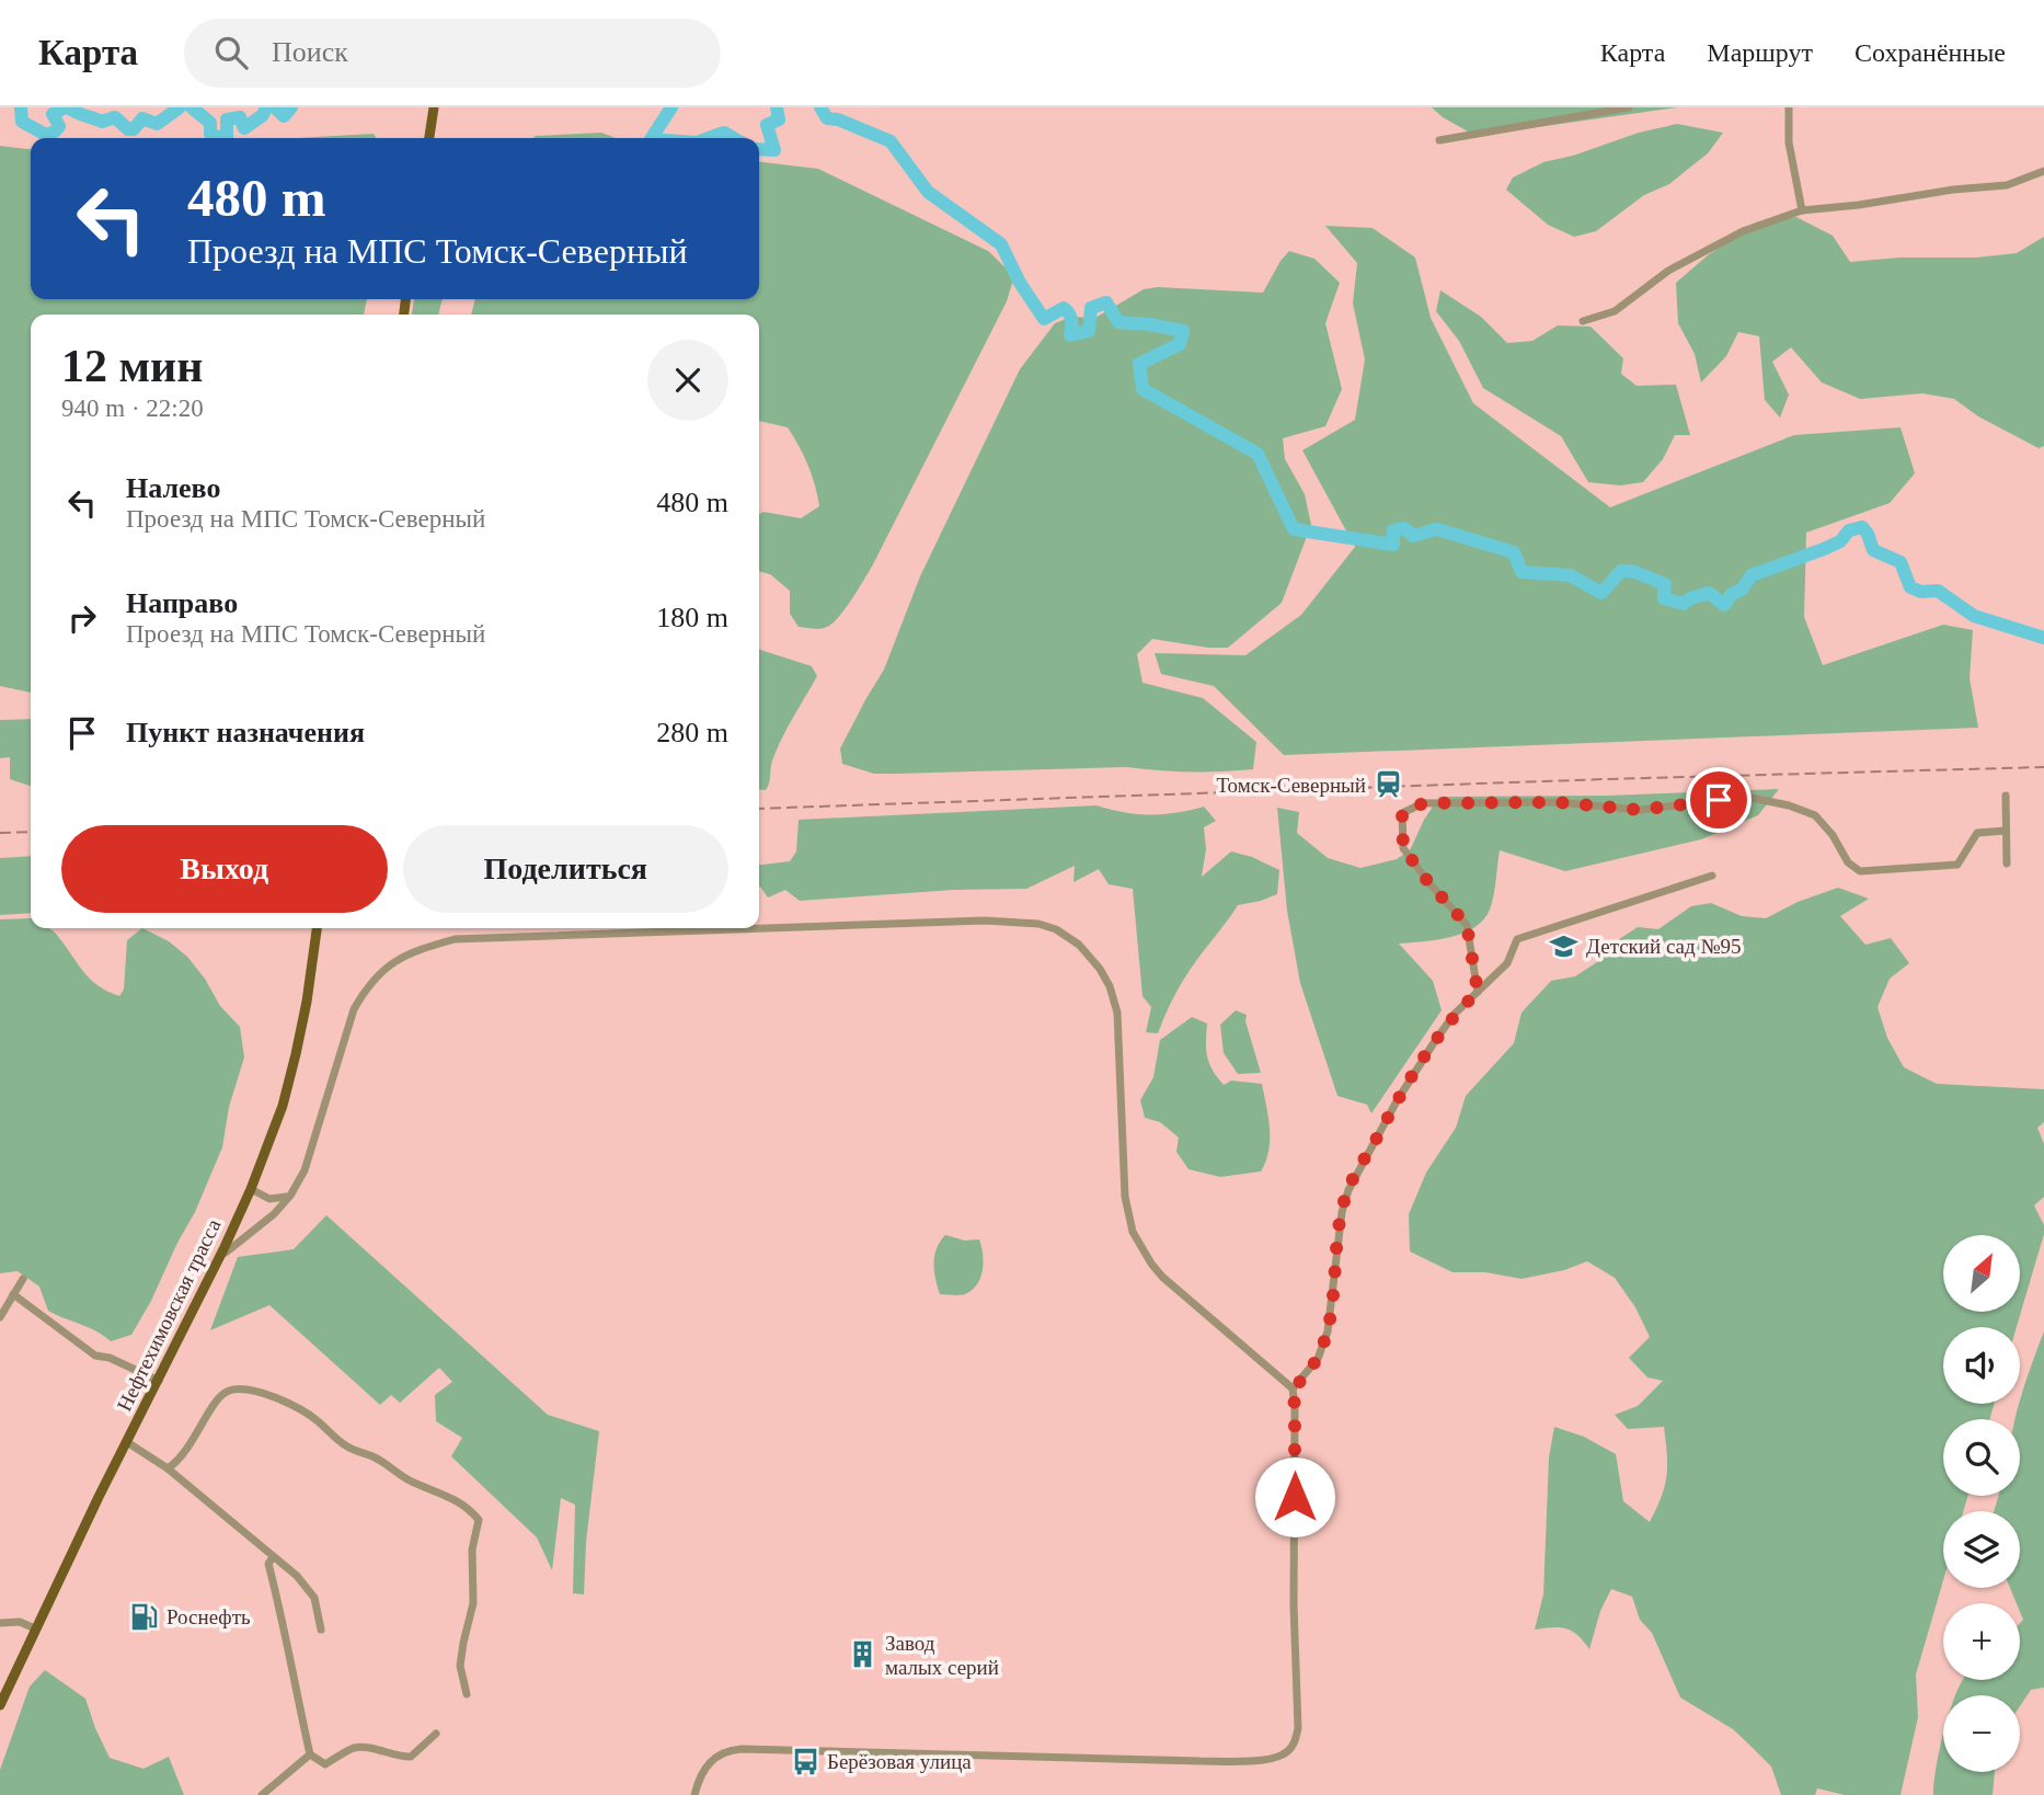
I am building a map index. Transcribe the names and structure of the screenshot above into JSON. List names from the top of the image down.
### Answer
{
  "streets": {
    "main road": ["Нефтехимовская трасса"]
  },
  "places": {
    "station": ["Томск-Северный"],
    "school or university": ["Детский сад №95"],
    "fuel station": ["Роснефть"],
    "building": ["Завод малых серий"],
    "bus stop": ["Берёзовая улица"]
  },
  "north": "top right",
  "page": {
    "header": "Карта",
    "search": "Поиск",
    "nav": ["Карта", "Маршрут", "Сохранённые"],
    "turn": ["480 m", "Проезд на МПС Томск-Северный"],
    "heading": ["12 мин", "940 m · 22:20"],
    "list": [
      {
        "name": "Налево",
        "note": "Проезд на МПС Томск-Северный",
        "value": "480 m"
      },
      {
        "name": "Направо",
        "note": "Проезд на МПС Томск-Северный",
        "value": "180 m"
      },
      {
        "name": "Пункт назначения",
        "value": "280 m"
      }
    ],
    "buttons": ["Выход", "Поделиться"],
    "map_buttons": ["+", "−"]
  }
}
